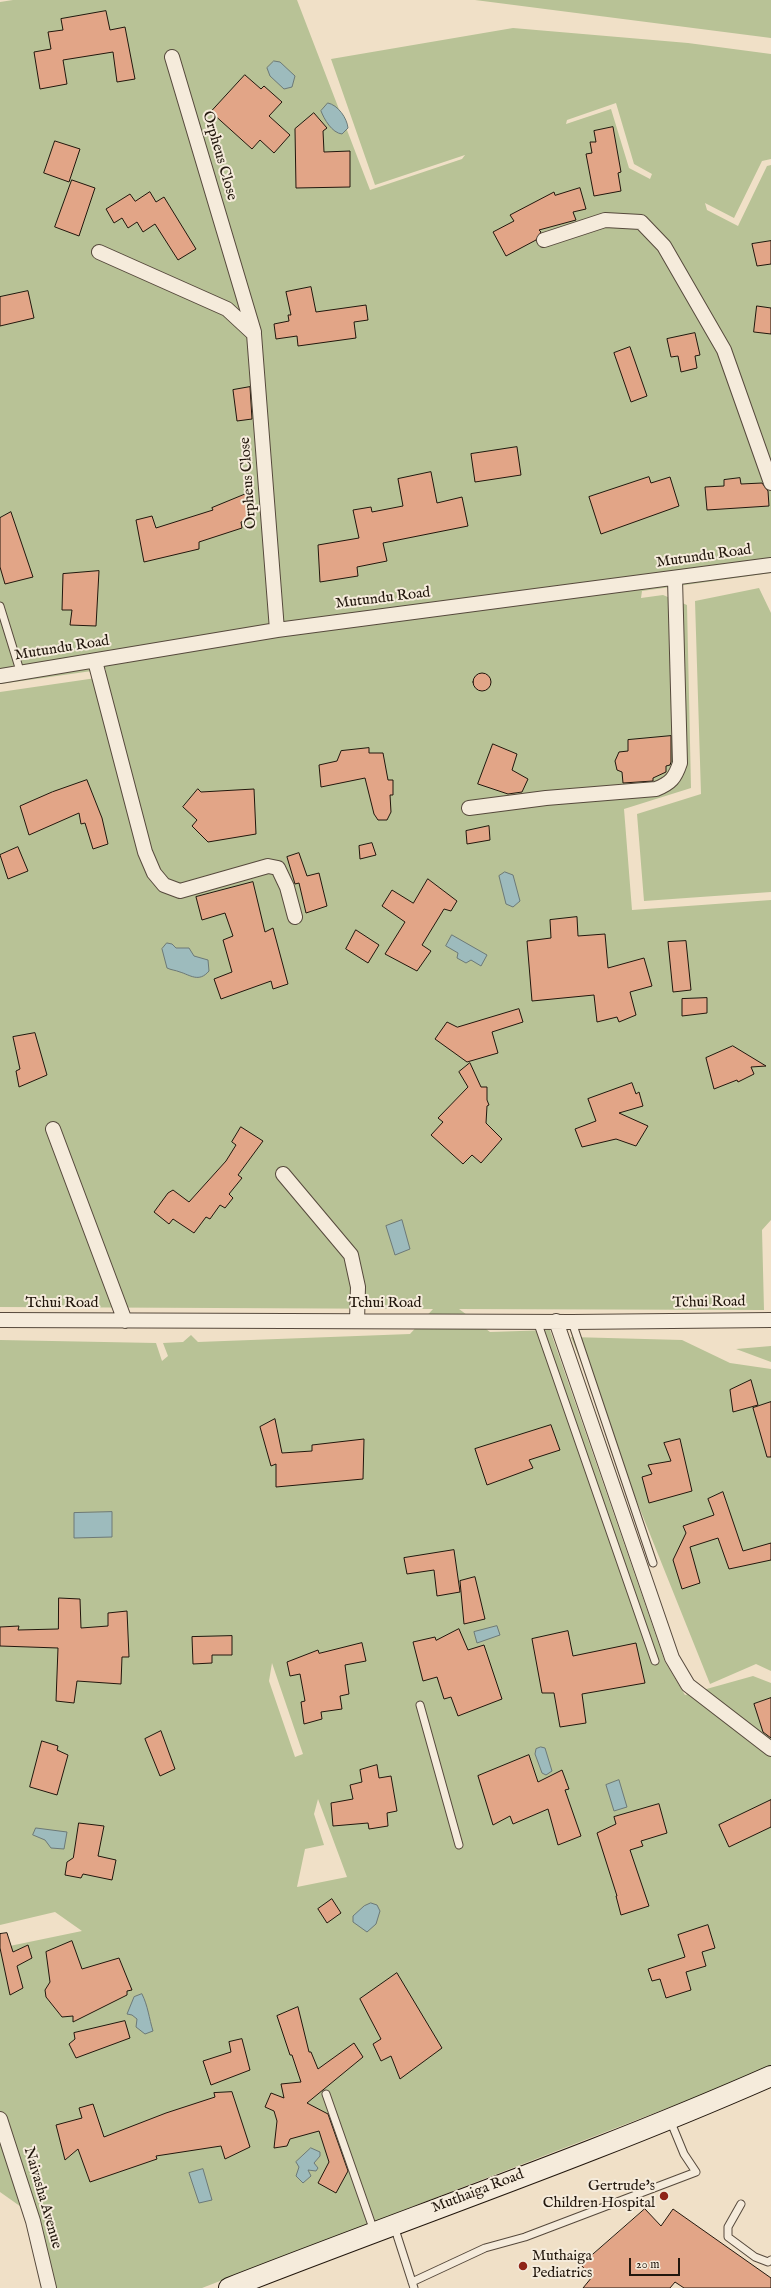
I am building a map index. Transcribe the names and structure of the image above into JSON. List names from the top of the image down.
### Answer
{
  "streets": {
    "main road": ["Muthaiga Road"],
    "street": [
      "Orpheus Close",
      "Mutundu Road",
      "Tchui Road",
      "Naivasha Avenue"
    ]
  },
  "crossings": [
    ["Orpheus Close", "Mutundu Road"]
  ],
  "places": ["Gertrude's Children Hospital", "Muthaiga Pediatrics"],
  "scale_bar": "20 m"
}
